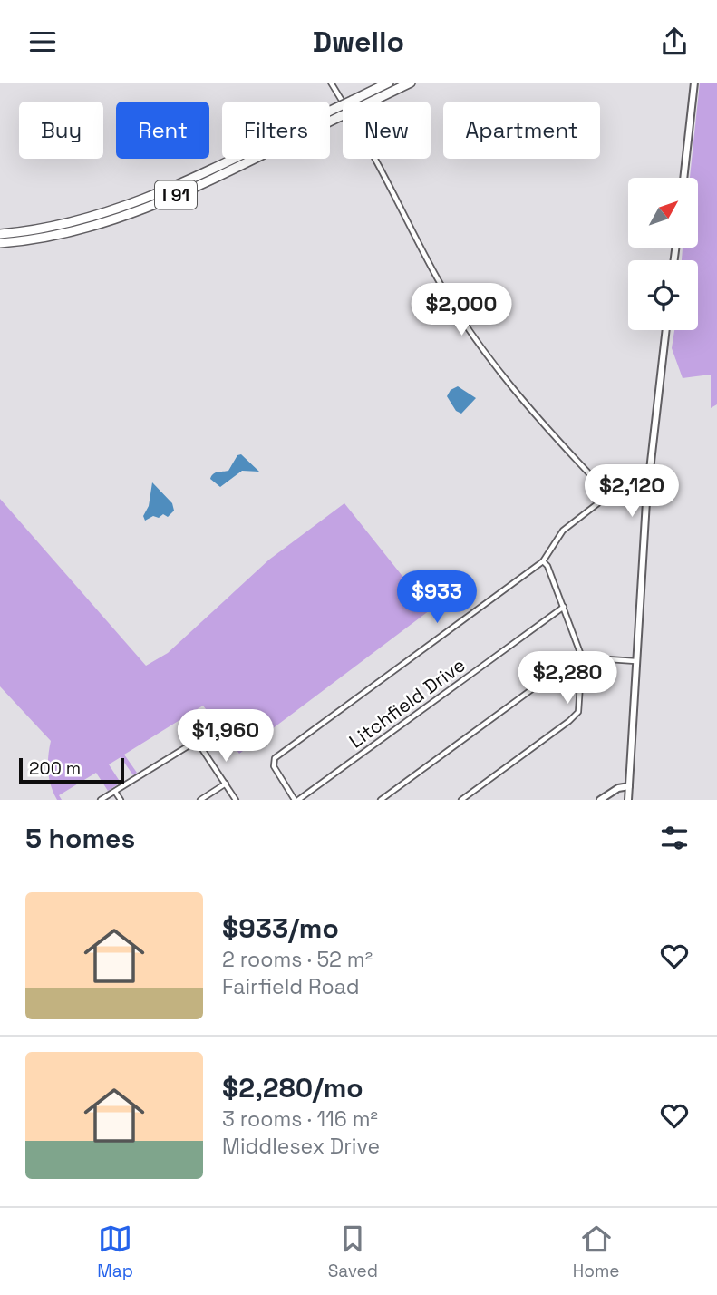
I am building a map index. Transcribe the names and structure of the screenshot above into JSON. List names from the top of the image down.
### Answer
{
  "streets": {
    "highway": ["I 91"],
    "street": ["Litchfield Drive"]
  },
  "scale_bar": "200 m",
  "north": "top right",
  "page": {
    "header": "Dwello",
    "chip": [
      "Buy",
      "Rent",
      "Filters",
      "New",
      "Apartment"
    ],
    "price": [
      "$2,000",
      "$2,120",
      "$933",
      "$2,280",
      "$1,960"
    ],
    "scale": "200 m",
    "heading": "5 homes",
    "list": [
      {
        "name": "$933/mo",
        "note": "2 rooms · 52 m² · Fairfield Road"
      },
      {
        "name": "$2,280/mo",
        "note": "3 rooms · 116 m² · Middlesex Drive"
      }
    ],
    "tabs": ["Map", "Saved", "Home"]
  }
}
